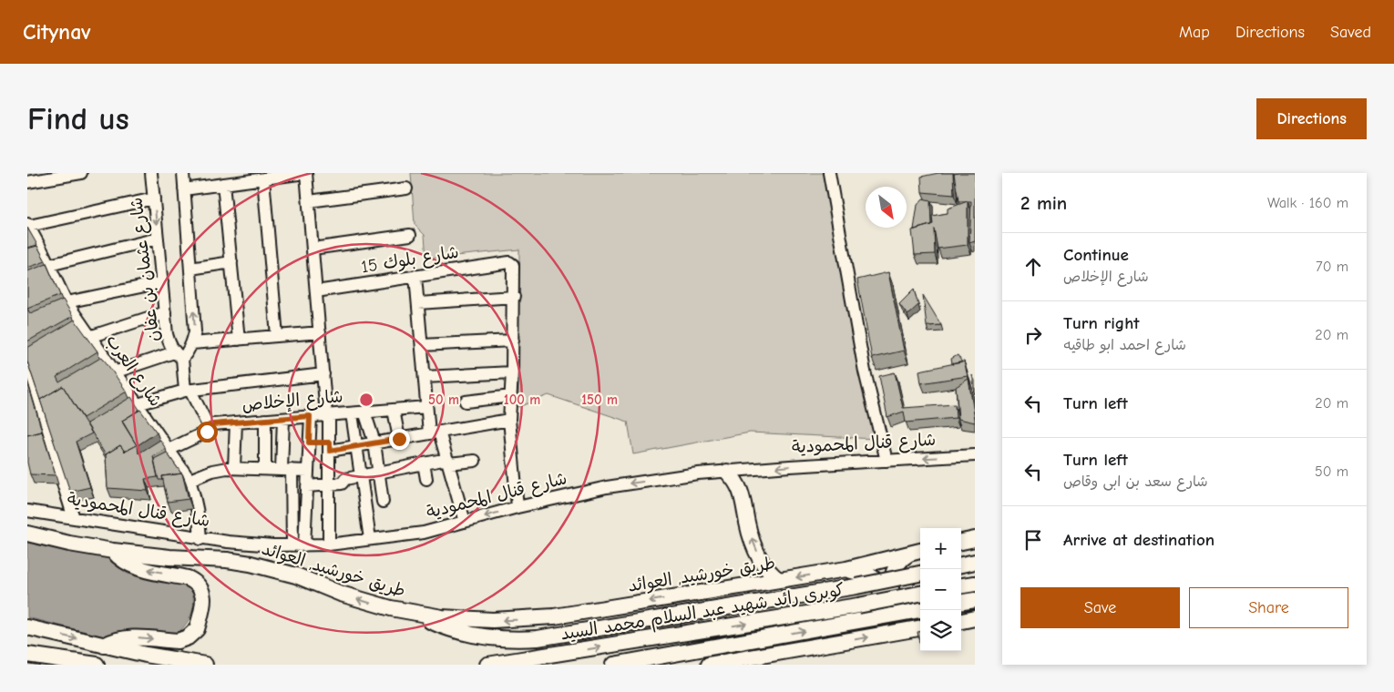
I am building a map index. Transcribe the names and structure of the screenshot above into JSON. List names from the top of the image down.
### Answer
{
  "streets": {
    "main road": ["طريق خورشيد, العوائد", "كوبرى رائد شهيد عبد السلام محمد السيد"],
    "street": [
      "شارع بلوك 15",
      "شارع عثمان بن عفان",
      "شارع العرب",
      "شارع الإخلاص",
      "شارع قنال المحمودية"
    ]
  },
  "crossings": [
    ["شارع العرب", "شارع الإخلاص"],
    ["شارع العرب", "شارع قنال المحمودية"],
    ["طريق خورشيد, العوائد", "كوبرى رائد شهيد عبد السلام محمد السيد"]
  ],
  "one_way": ["شارع قنال المحمودية"],
  "north": "bottom right",
  "page": {
    "header": "Citynav",
    "nav": ["Map", "Directions", "Saved"],
    "buttons": [
      "Directions",
      ["Save", "Share"]
    ],
    "title": "Find us",
    "heading": ["2 min", "Walk · 160 m"],
    "list": [
      ["Continue", "شارع الإخلاص", "70 m"],
      ["Turn right", "شارع احمد ابو طاقيه", "20 m"],
      ["Turn left", "20 m"],
      ["Turn left", "شارع سعد بن ابى وقاص", "50 m"],
      "Arrive at destination"
    ],
    "map_buttons": ["+", "−"]
  },
  "rings": ["50 m", "100 m", "150 m"]
}
